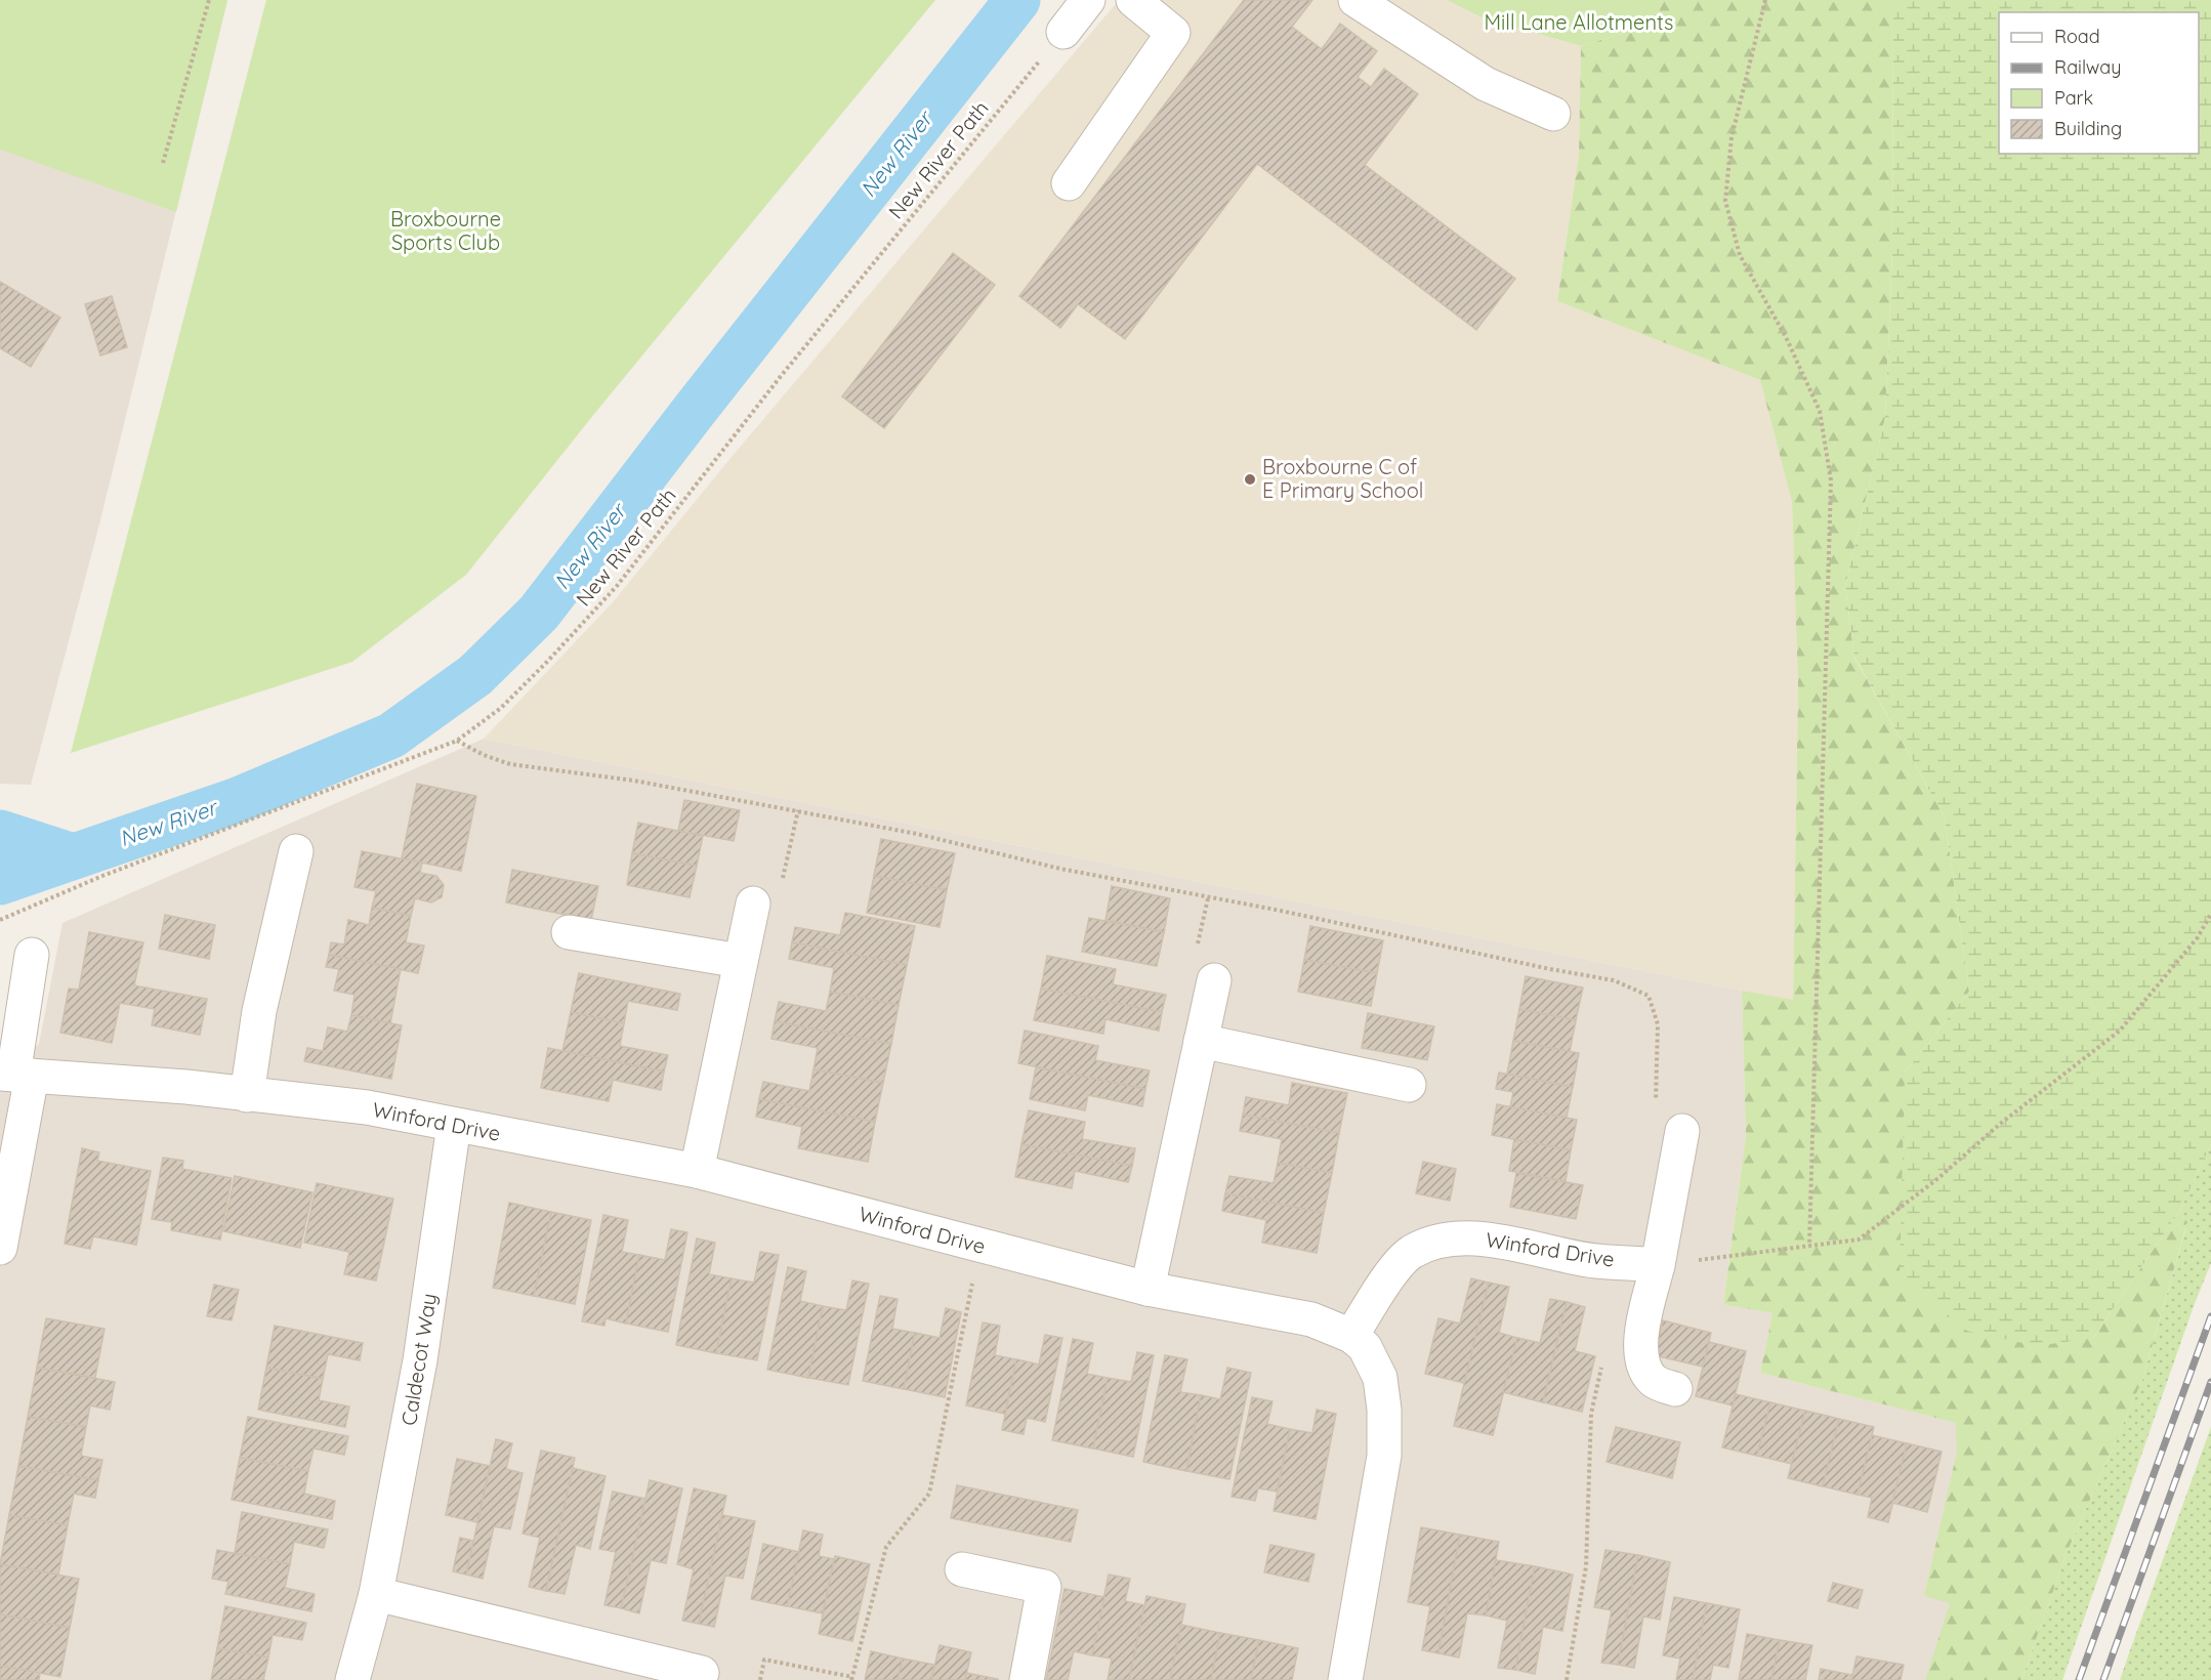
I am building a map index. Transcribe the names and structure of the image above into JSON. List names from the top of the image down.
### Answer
{
  "streets": {
    "street": ["Winford Drive", "Caldecot Way"],
    "path": ["New River Path"]
  },
  "crossings": [
    ["Winford Drive", "Caldecot Way"]
  ],
  "water": ["New River"],
  "parks": ["Mill Lane Allotments", "Broxbourne Sports Club"],
  "places": ["Broxbourne C of E Primary School"],
  "legend": [
    "Road",
    "Railway",
    "Park",
    "Building"
  ]
}
